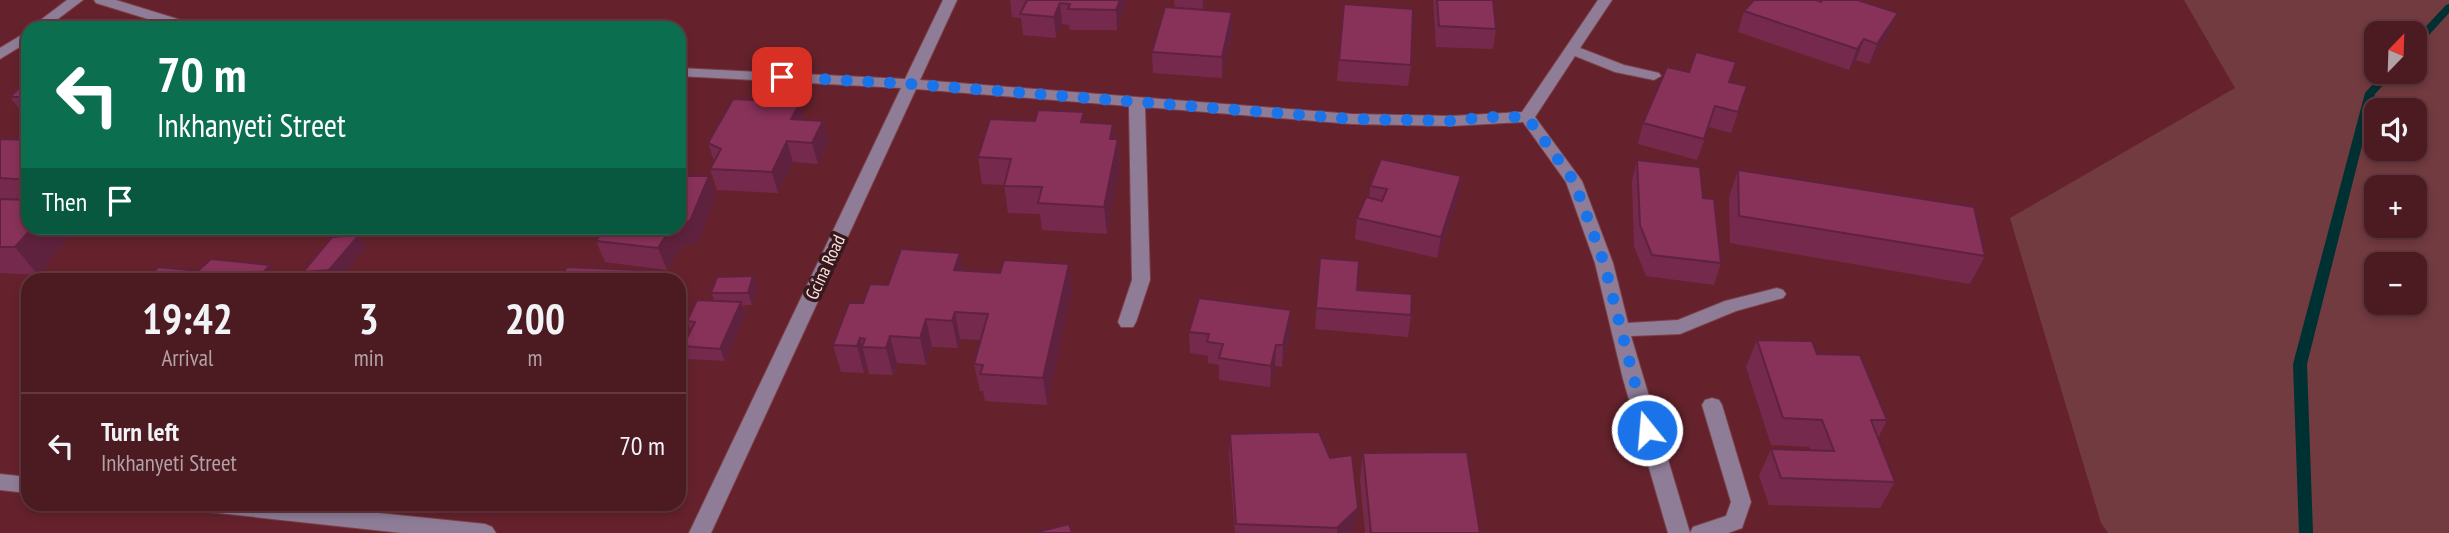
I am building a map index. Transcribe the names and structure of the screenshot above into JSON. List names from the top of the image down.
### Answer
{
  "streets": {
    "street": ["Gcina Road"]
  },
  "north": "top right",
  "page": {
    "map_buttons": ["+", "−"],
    "turn": ["70 m", "Inkhanyeti Street"],
    "then": "Then",
    "eta": [
      "19:42",
      "Arrival",
      "3",
      "min",
      "200",
      "m"
    ],
    "list": [
      {
        "name": "Turn left",
        "note": "Inkhanyeti Street",
        "value": "70 m"
      }
    ]
  }
}
